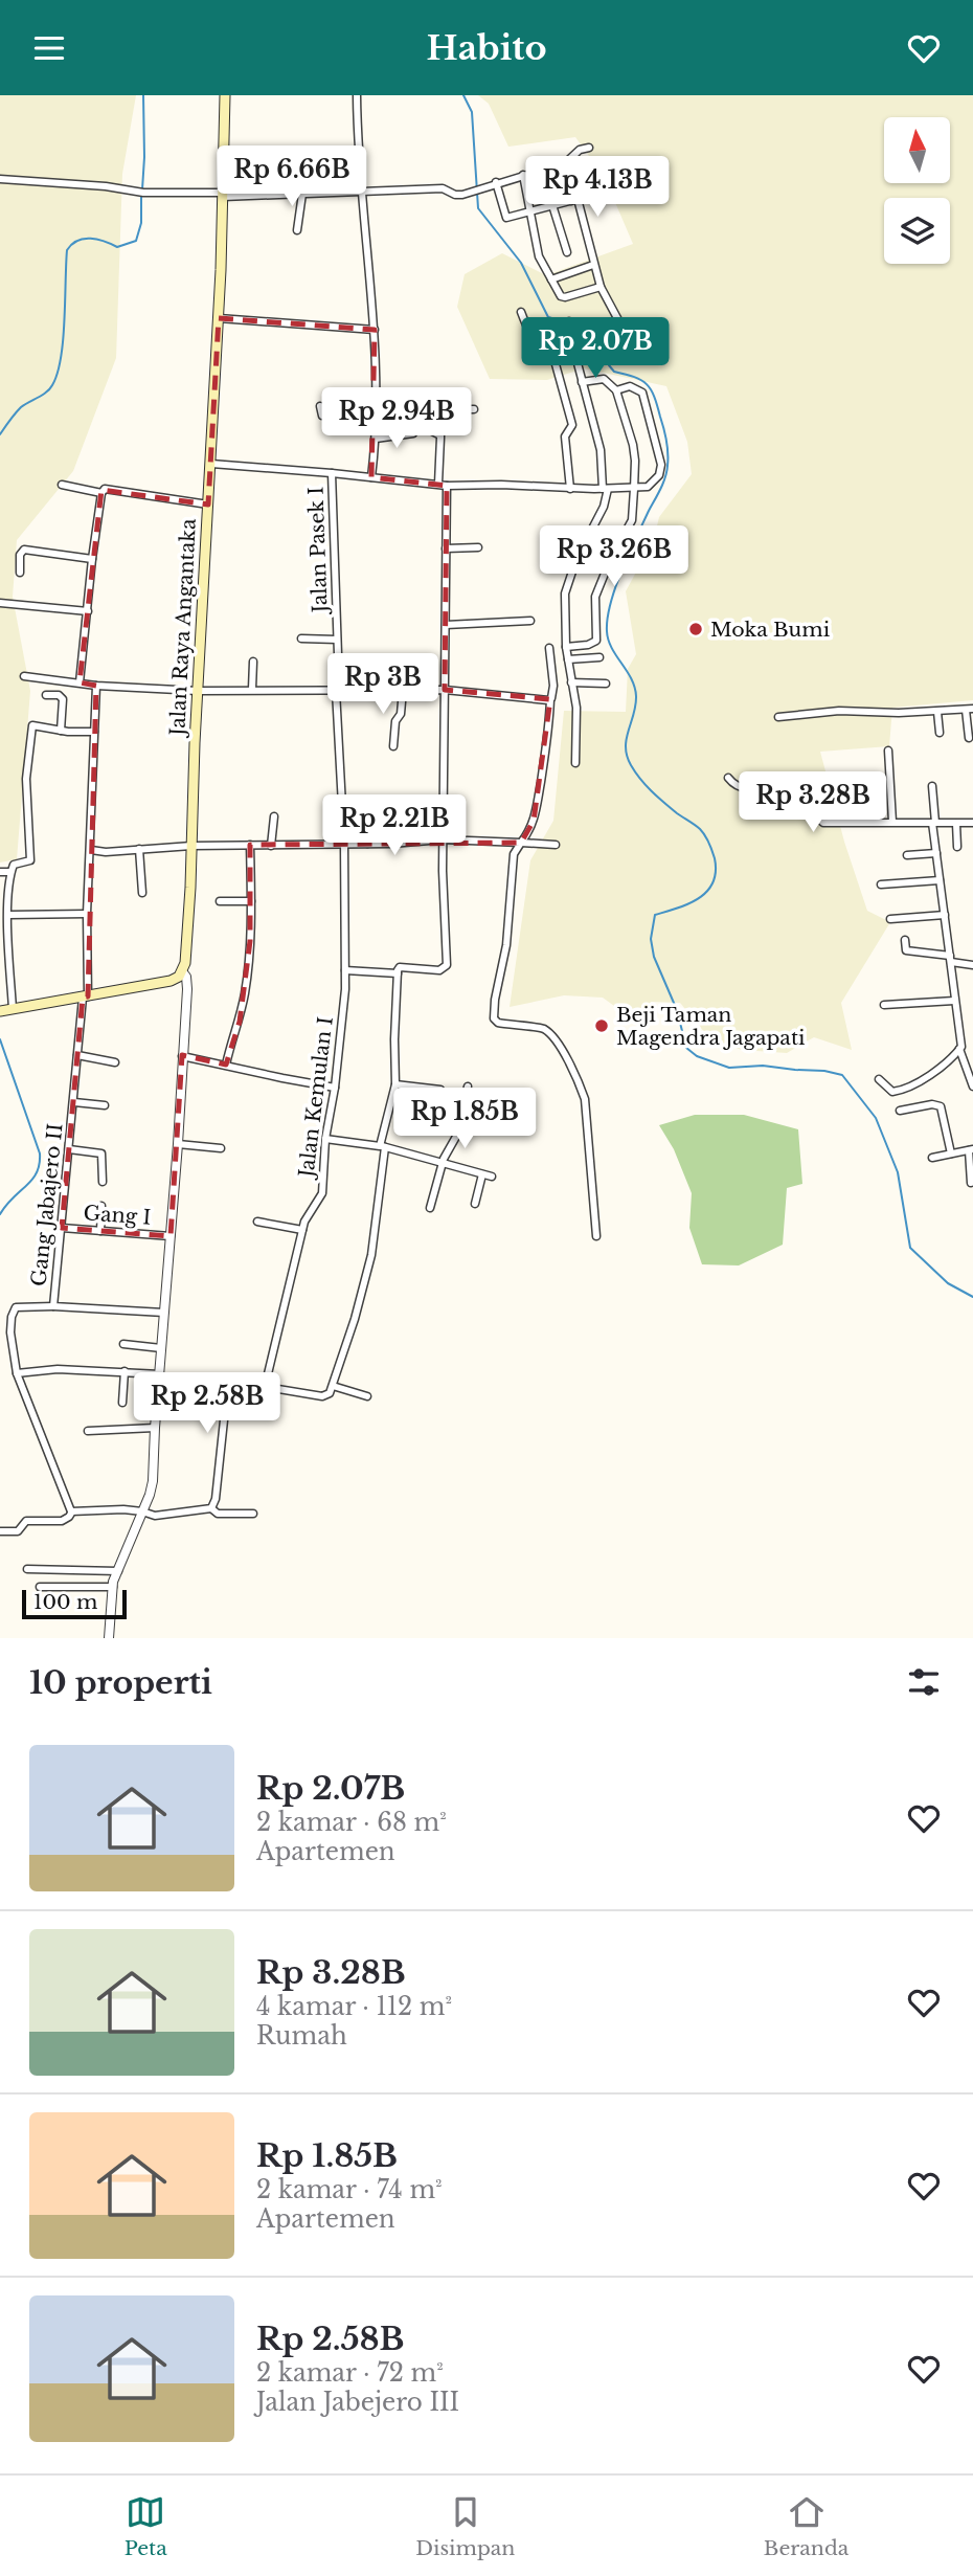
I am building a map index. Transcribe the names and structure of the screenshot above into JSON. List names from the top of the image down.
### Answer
{
  "streets": {
    "main road": ["Jalan Raya Angantaka"],
    "street": [
      "Jalan Pasek I",
      "Jalan Kemulan I",
      "Gang Jabajero II",
      "Gang I"
    ]
  },
  "crossings": [
    ["Jalan Pasek I", "Jalan Kemulan I"],
    ["Gang Jabajero II", "Gang I"]
  ],
  "places": ["Moka Bumi", "Beji Taman Magendra Jagapati"],
  "scale_bar": "100 m",
  "north": "top",
  "page": {
    "header": "Habito",
    "price": [
      "Rp 6.66B",
      "Rp 4.13B",
      "Rp 2.07B",
      "Rp 2.94B",
      "Rp 3.26B",
      "Rp 3B",
      "Rp 3.28B",
      "Rp 2.21B",
      "Rp 1.85B",
      "Rp 2.58B"
    ],
    "scale": "100 m",
    "heading": "10 properti",
    "list": [
      {
        "name": "Rp 2.07B",
        "note": "2 kamar · 68 m² · Apartemen"
      },
      {
        "name": "Rp 3.28B",
        "note": "4 kamar · 112 m² · Rumah"
      },
      {
        "name": "Rp 1.85B",
        "note": "2 kamar · 74 m² · Apartemen"
      },
      {
        "name": "Rp 2.58B",
        "note": "2 kamar · 72 m² · Jalan Jabejero III"
      }
    ],
    "tabs": ["Peta", "Disimpan", "Beranda"]
  }
}
